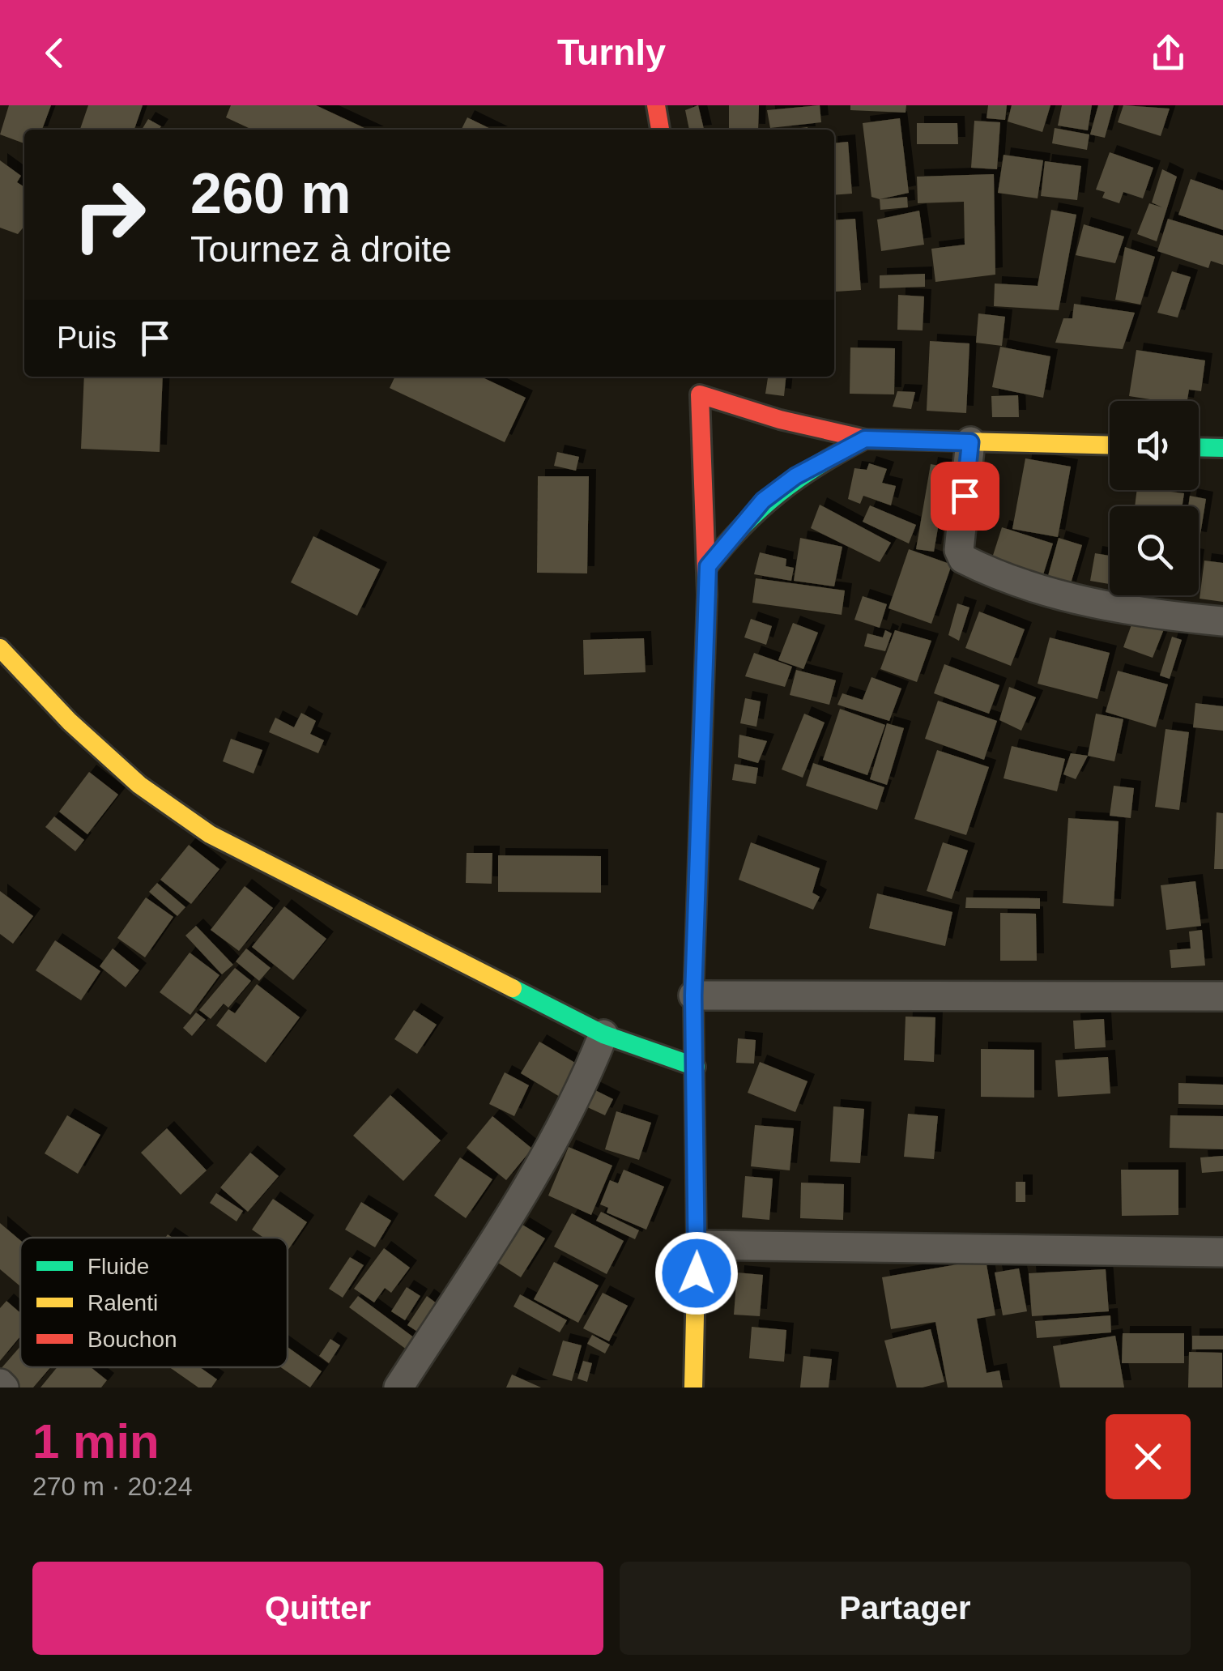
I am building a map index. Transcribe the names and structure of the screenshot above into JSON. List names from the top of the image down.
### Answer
{
  "legend": ["Fluide", "Ralenti", "Bouchon"],
  "page": {
    "header": "Turnly",
    "turn": ["260 m", "Tournez à droite"],
    "then": "Puis",
    "heading": ["1 min", "270 m · 20:24"],
    "buttons": ["Quitter", "Partager"]
  }
}
